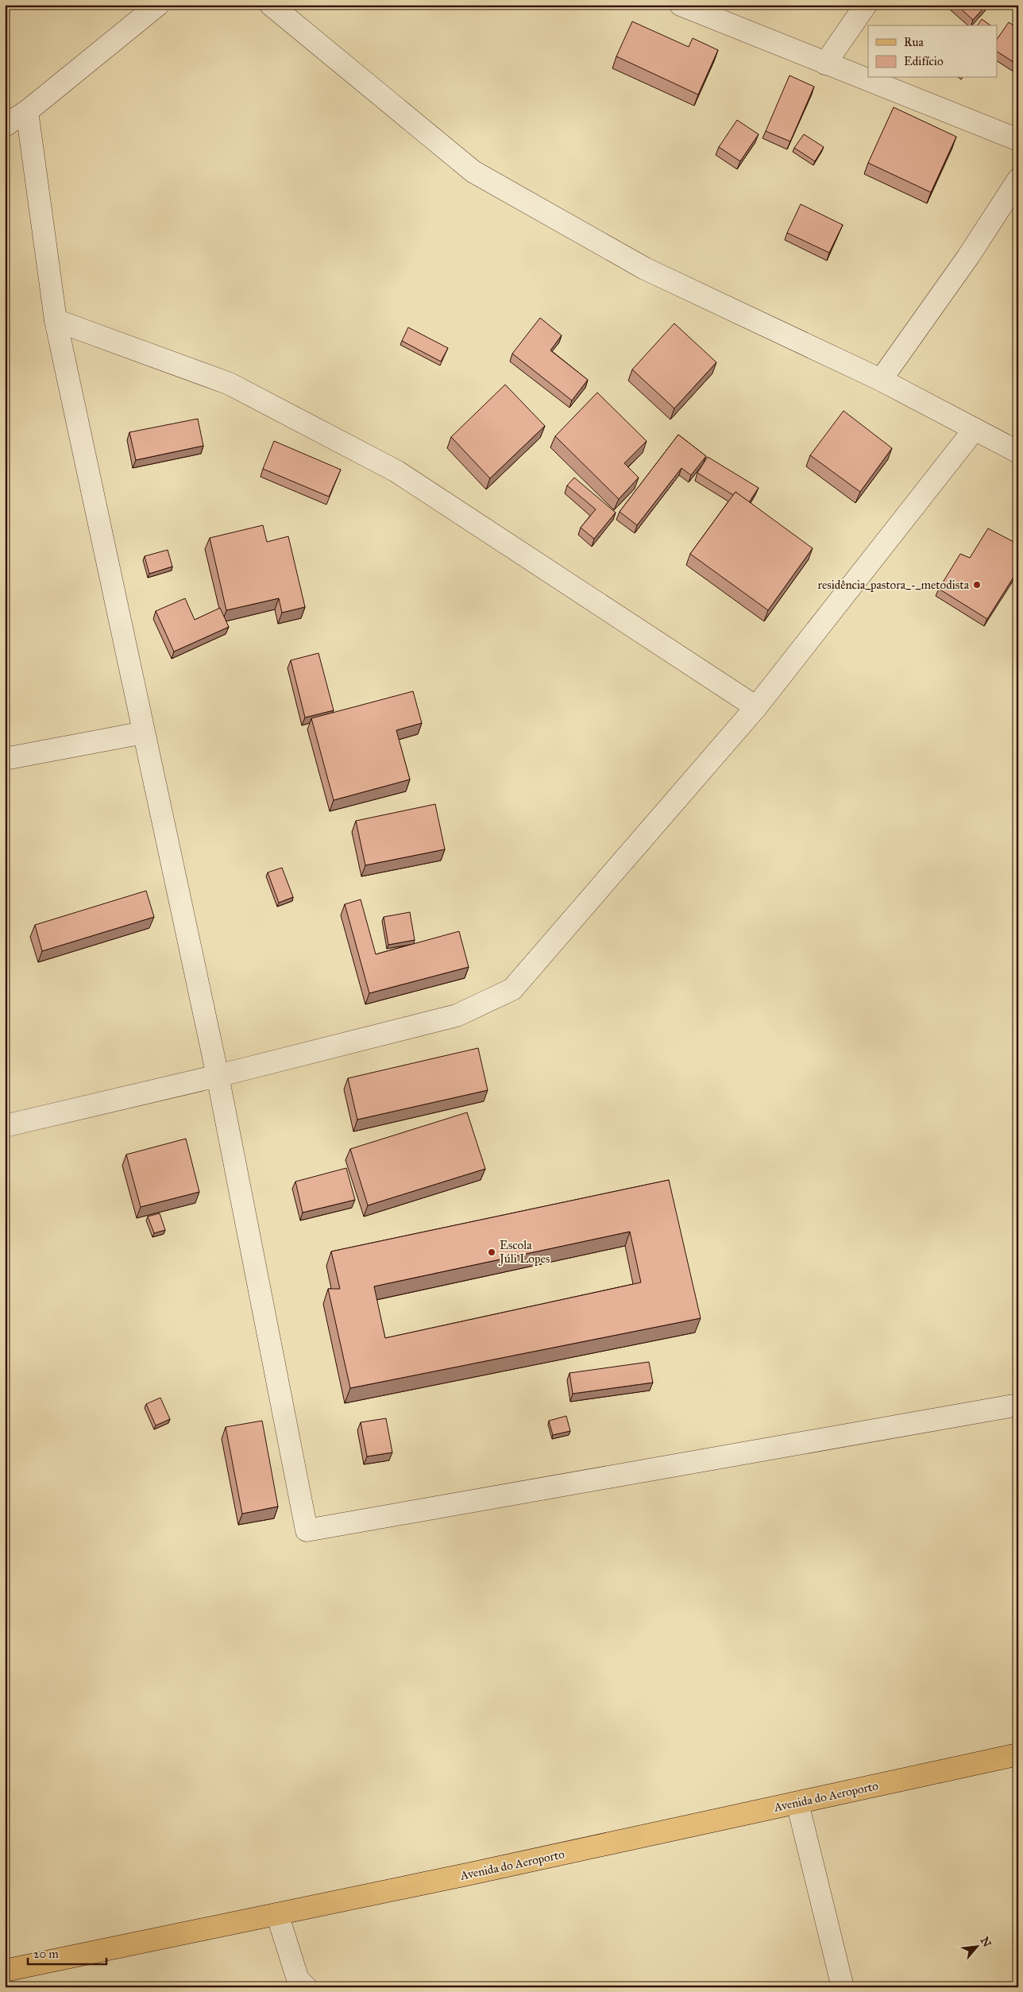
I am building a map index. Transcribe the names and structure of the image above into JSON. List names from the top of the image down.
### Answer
{
  "streets": {
    "main road": ["Avenida do Aeroporto"]
  },
  "places": ["residência_pastora_-_metodista", "Escola Júli Lopes"],
  "legend": ["Rua", "Edifício"],
  "scale_bar": "20 m",
  "north": "top right"
}
